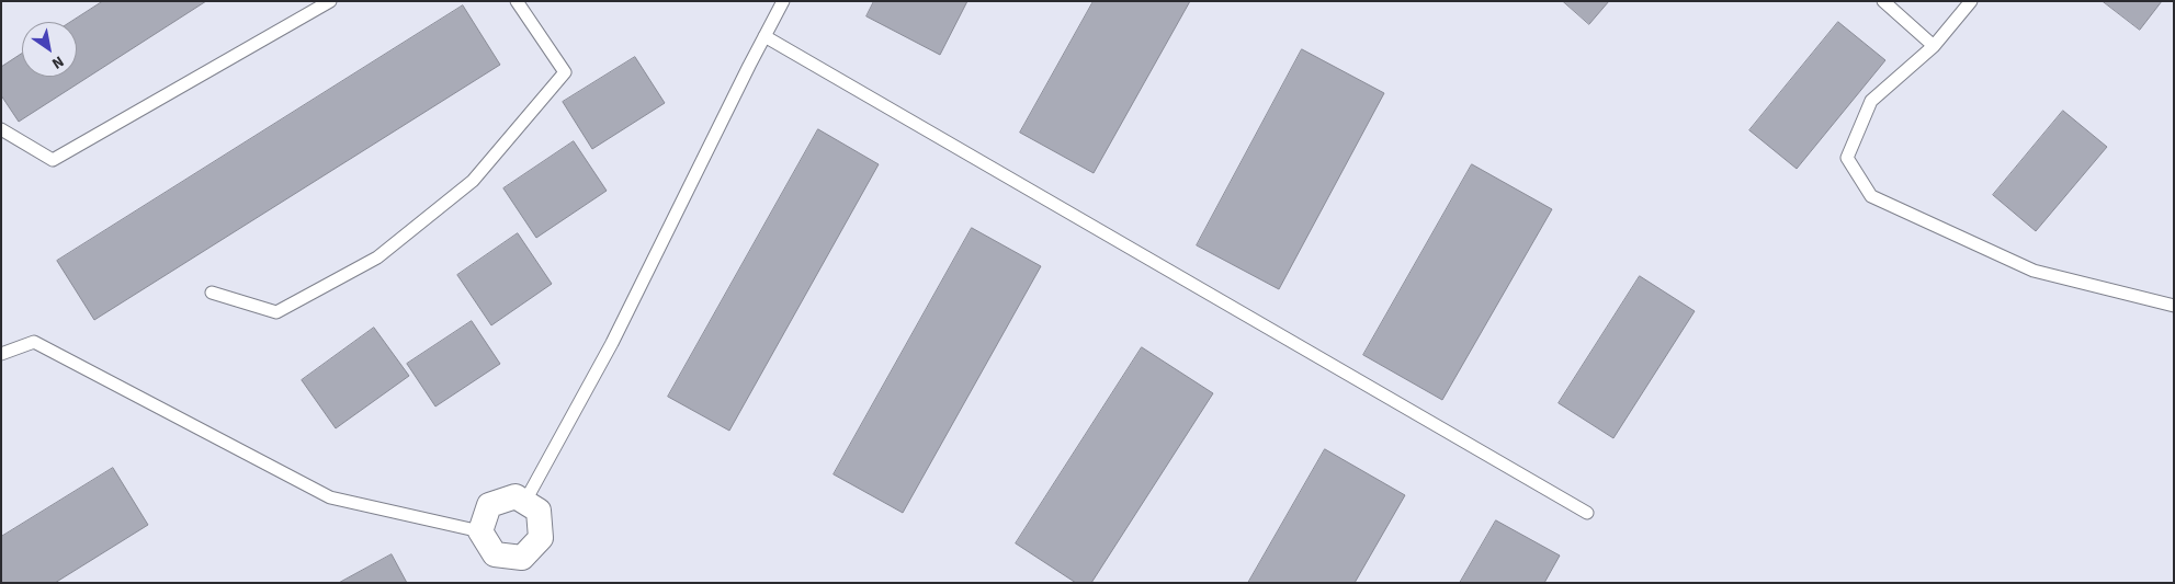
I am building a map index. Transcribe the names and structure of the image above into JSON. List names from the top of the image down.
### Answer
{
  "north": "bottom right"
}
